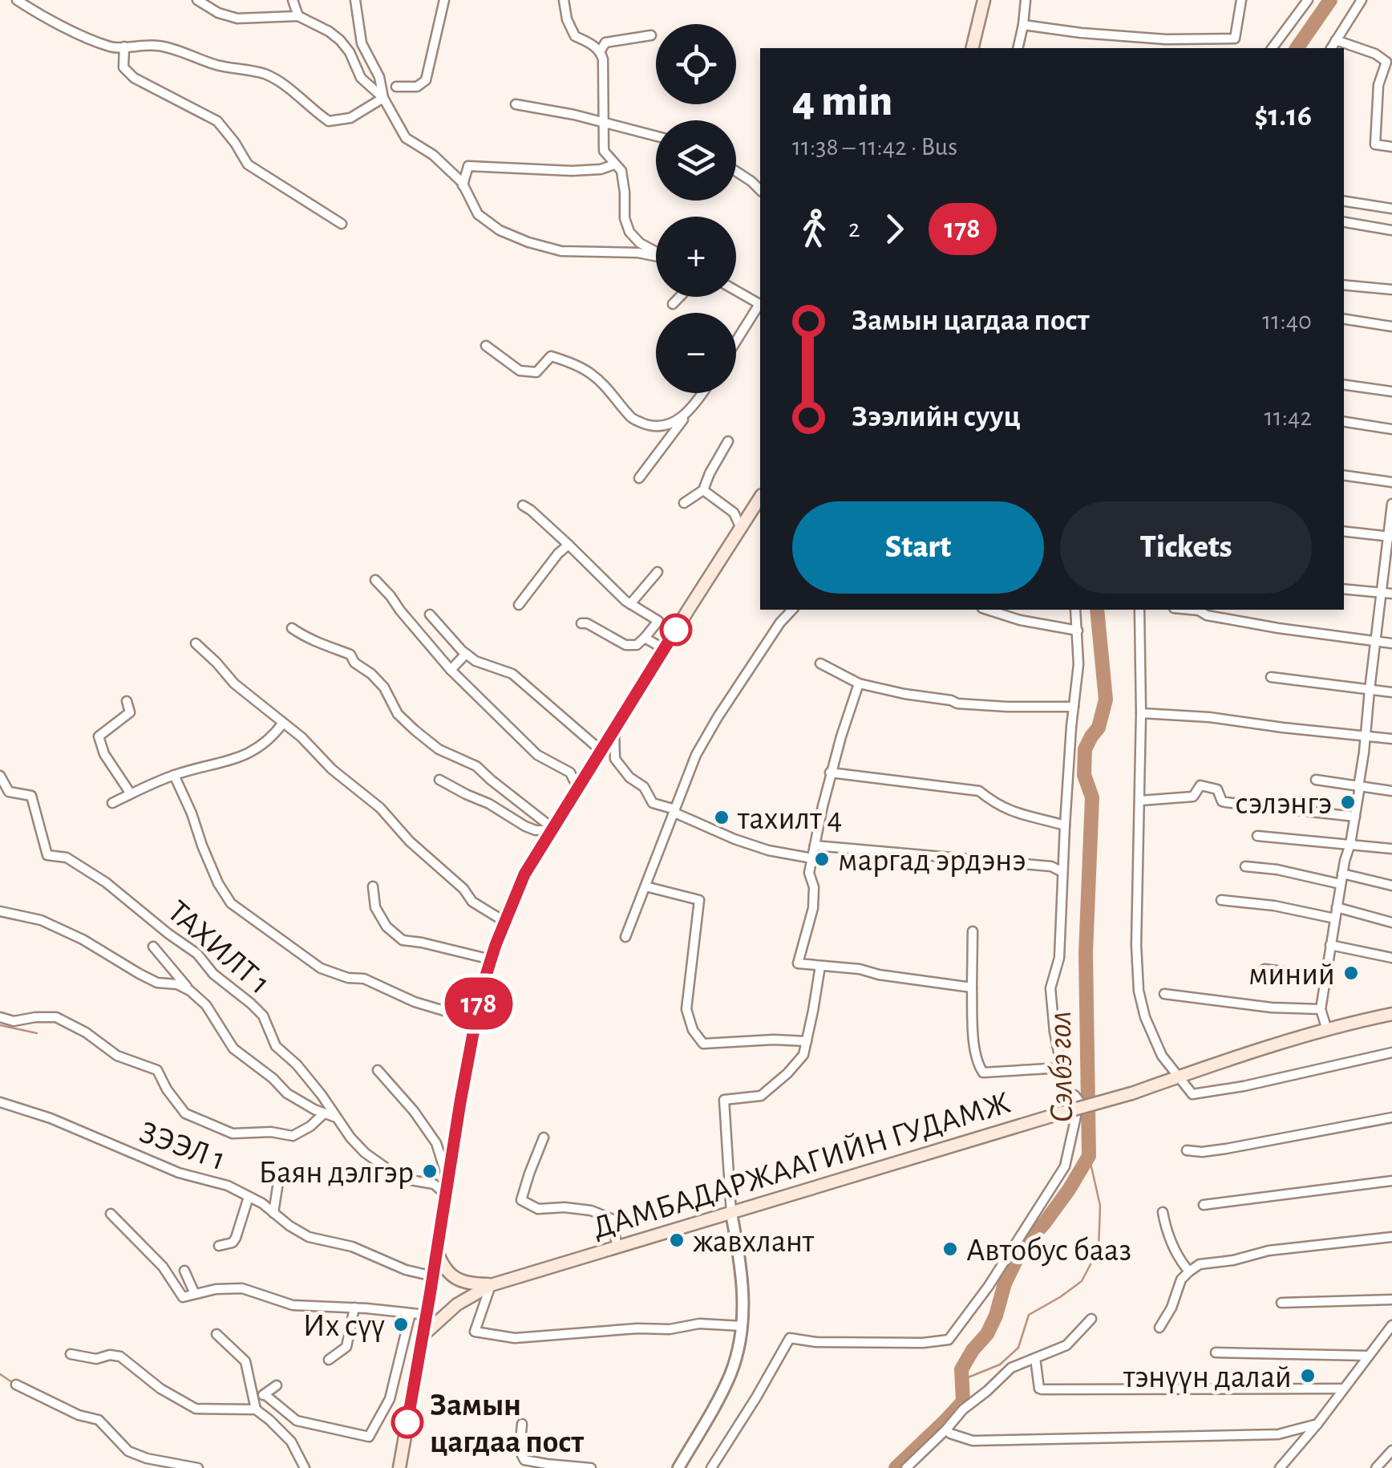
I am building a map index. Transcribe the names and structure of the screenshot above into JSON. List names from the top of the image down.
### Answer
{
  "streets": {
    "main road": ["ДАМБАДАРЖААГИЙН ГУДАМЖ"],
    "street": ["ТАХИЛТ 1", "ЗЭЭЛ 1"]
  },
  "water": ["Сэлбэ гол"],
  "places": [
    "сэлэнгэ",
    "тахилт 4",
    "маргад эрдэнэ",
    "миний",
    "Баян дэлгэр",
    "жавхлант",
    "Автобус бааз",
    "Их сүү",
    "тэнүүн далай",
    "Замын цагдаа пост"
  ],
  "lines": ["bus line 178"],
  "page": {
    "on_map": "178",
    "map_buttons": ["+", "−"],
    "heading": ["4 min", "11:38 – 11:42 · Bus", "$1.16"],
    "legs": ["2", "178"],
    "list": [
      {
        "name": "Замын цагдаа пост",
        "value": "11:40"
      },
      {
        "name": "Зээлийн сууц",
        "value": "11:42"
      }
    ],
    "buttons": ["Start", "Tickets"]
  }
}
